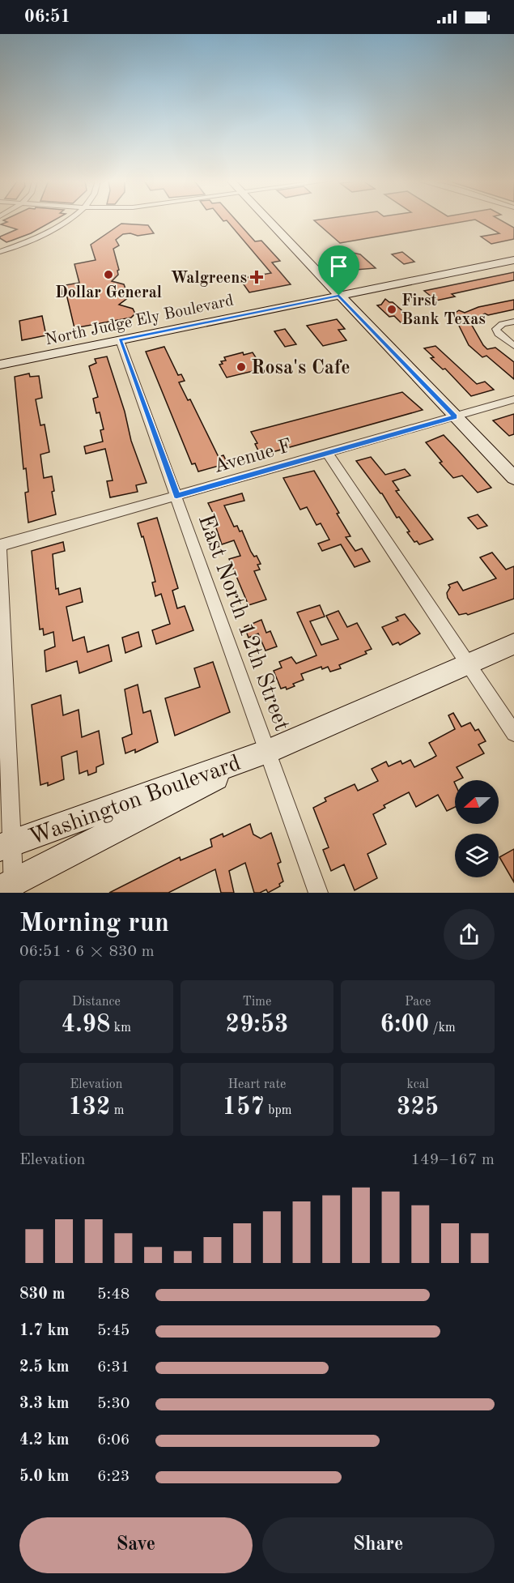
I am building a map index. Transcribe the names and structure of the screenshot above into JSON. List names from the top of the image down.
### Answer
{
  "streets": {
    "main road": ["North Judge Ely Boulevard", "Washington Boulevard"],
    "street": ["Avenue F", "East North 12th Street"]
  },
  "crossings": [
    ["North Judge Ely Boulevard", "East North 12th Street"],
    ["Avenue F", "East North 12th Street"],
    ["East North 12th Street", "Washington Boulevard"]
  ],
  "places": {
    "other": ["Dollar General", "First Bank Texas", "Rosa's Cafe"],
    "health": ["Walgreens"]
  },
  "north": "left",
  "page": {
    "status": "06:51",
    "heading": ["Morning run", "06:51 · 6 × 830 m"],
    "stats": [
      ["Distance", "4.98 km"],
      ["Time", "29:53"],
      ["Pace", "6:00 /km"],
      ["Elevation", "132 m"],
      ["Heart rate", "157 bpm"],
      ["kcal", "325"]
    ],
    "chart": ["Elevation", "149–167 m"],
    "list": [
      {
        "name": "830 m",
        "note": "5:48"
      },
      {
        "name": "1.7 km",
        "note": "5:45"
      },
      {
        "name": "2.5 km",
        "note": "6:31"
      },
      {
        "name": "3.3 km",
        "note": "5:30"
      },
      {
        "name": "4.2 km",
        "note": "6:06"
      },
      {
        "name": "5.0 km",
        "note": "6:23"
      }
    ],
    "buttons": ["Save", "Share"]
  }
}
